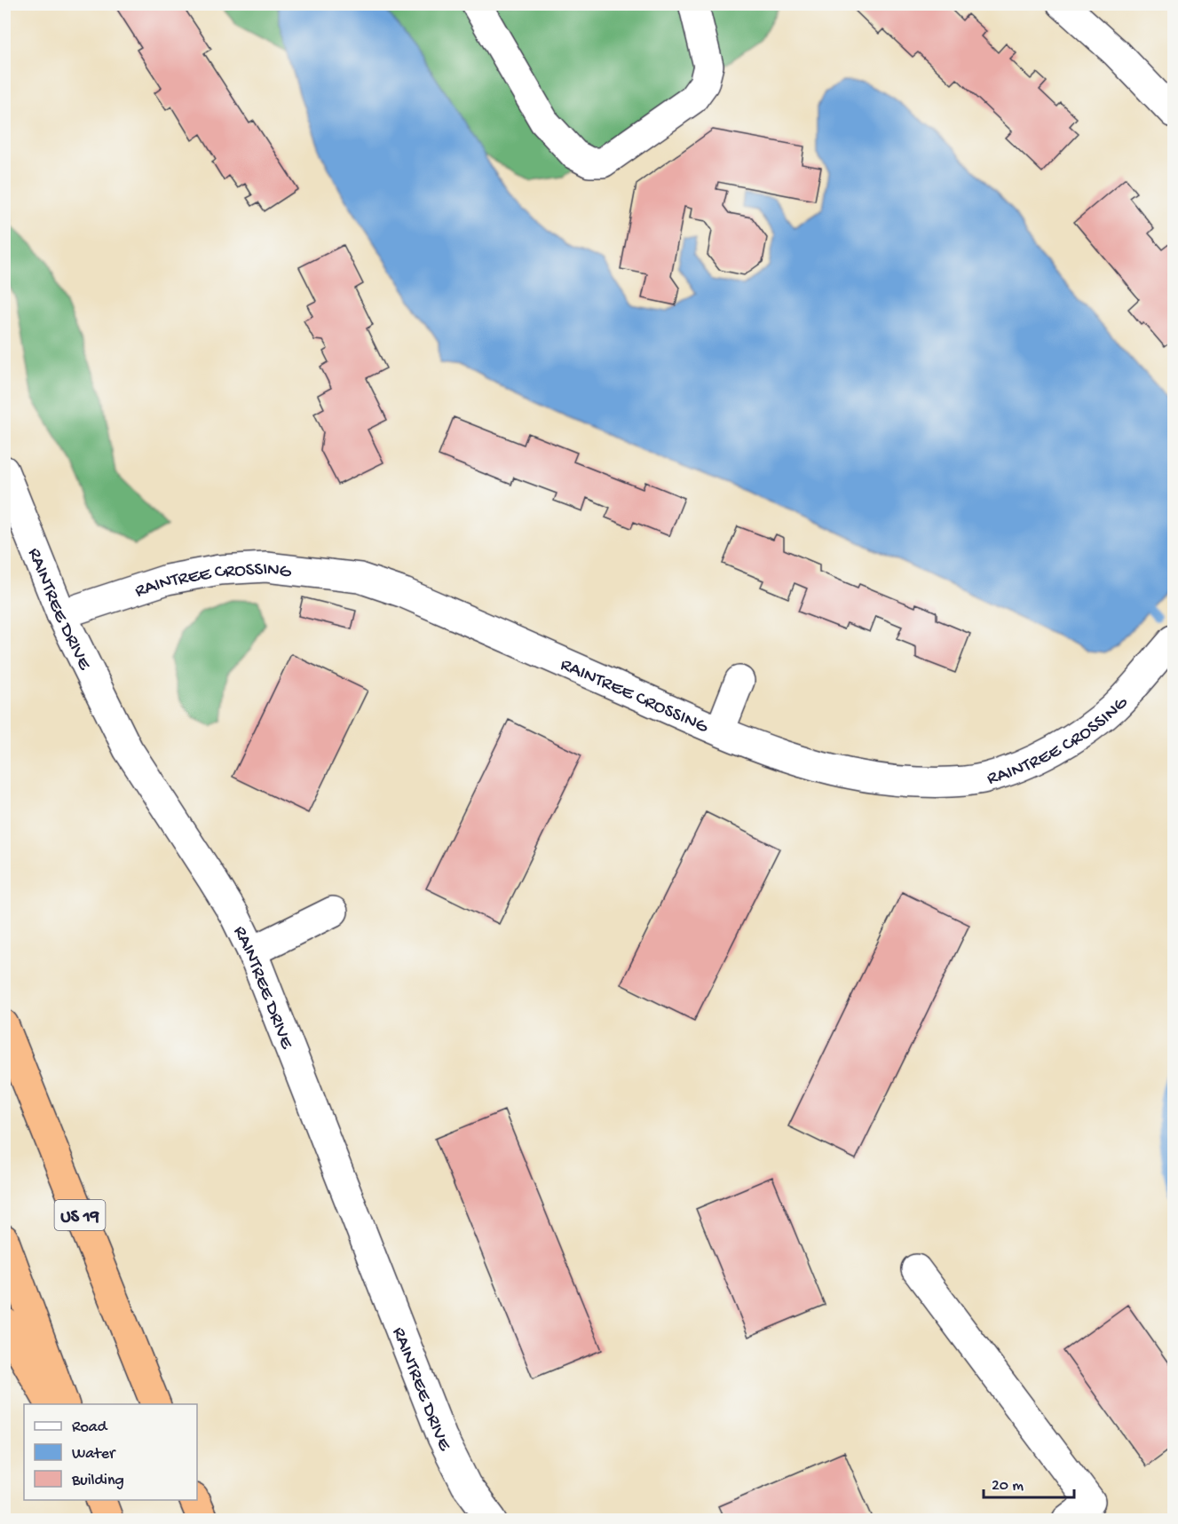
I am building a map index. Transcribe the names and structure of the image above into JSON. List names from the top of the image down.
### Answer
{
  "streets": {
    "highway": ["US 19"],
    "street": ["RAINTREE CROSSING", "RAINTREE DRIVE"]
  },
  "crossings": [
    ["RAINTREE CROSSING", "RAINTREE DRIVE"]
  ],
  "legend": ["Road", "Water", "Building"],
  "scale_bar": "20 m"
}
